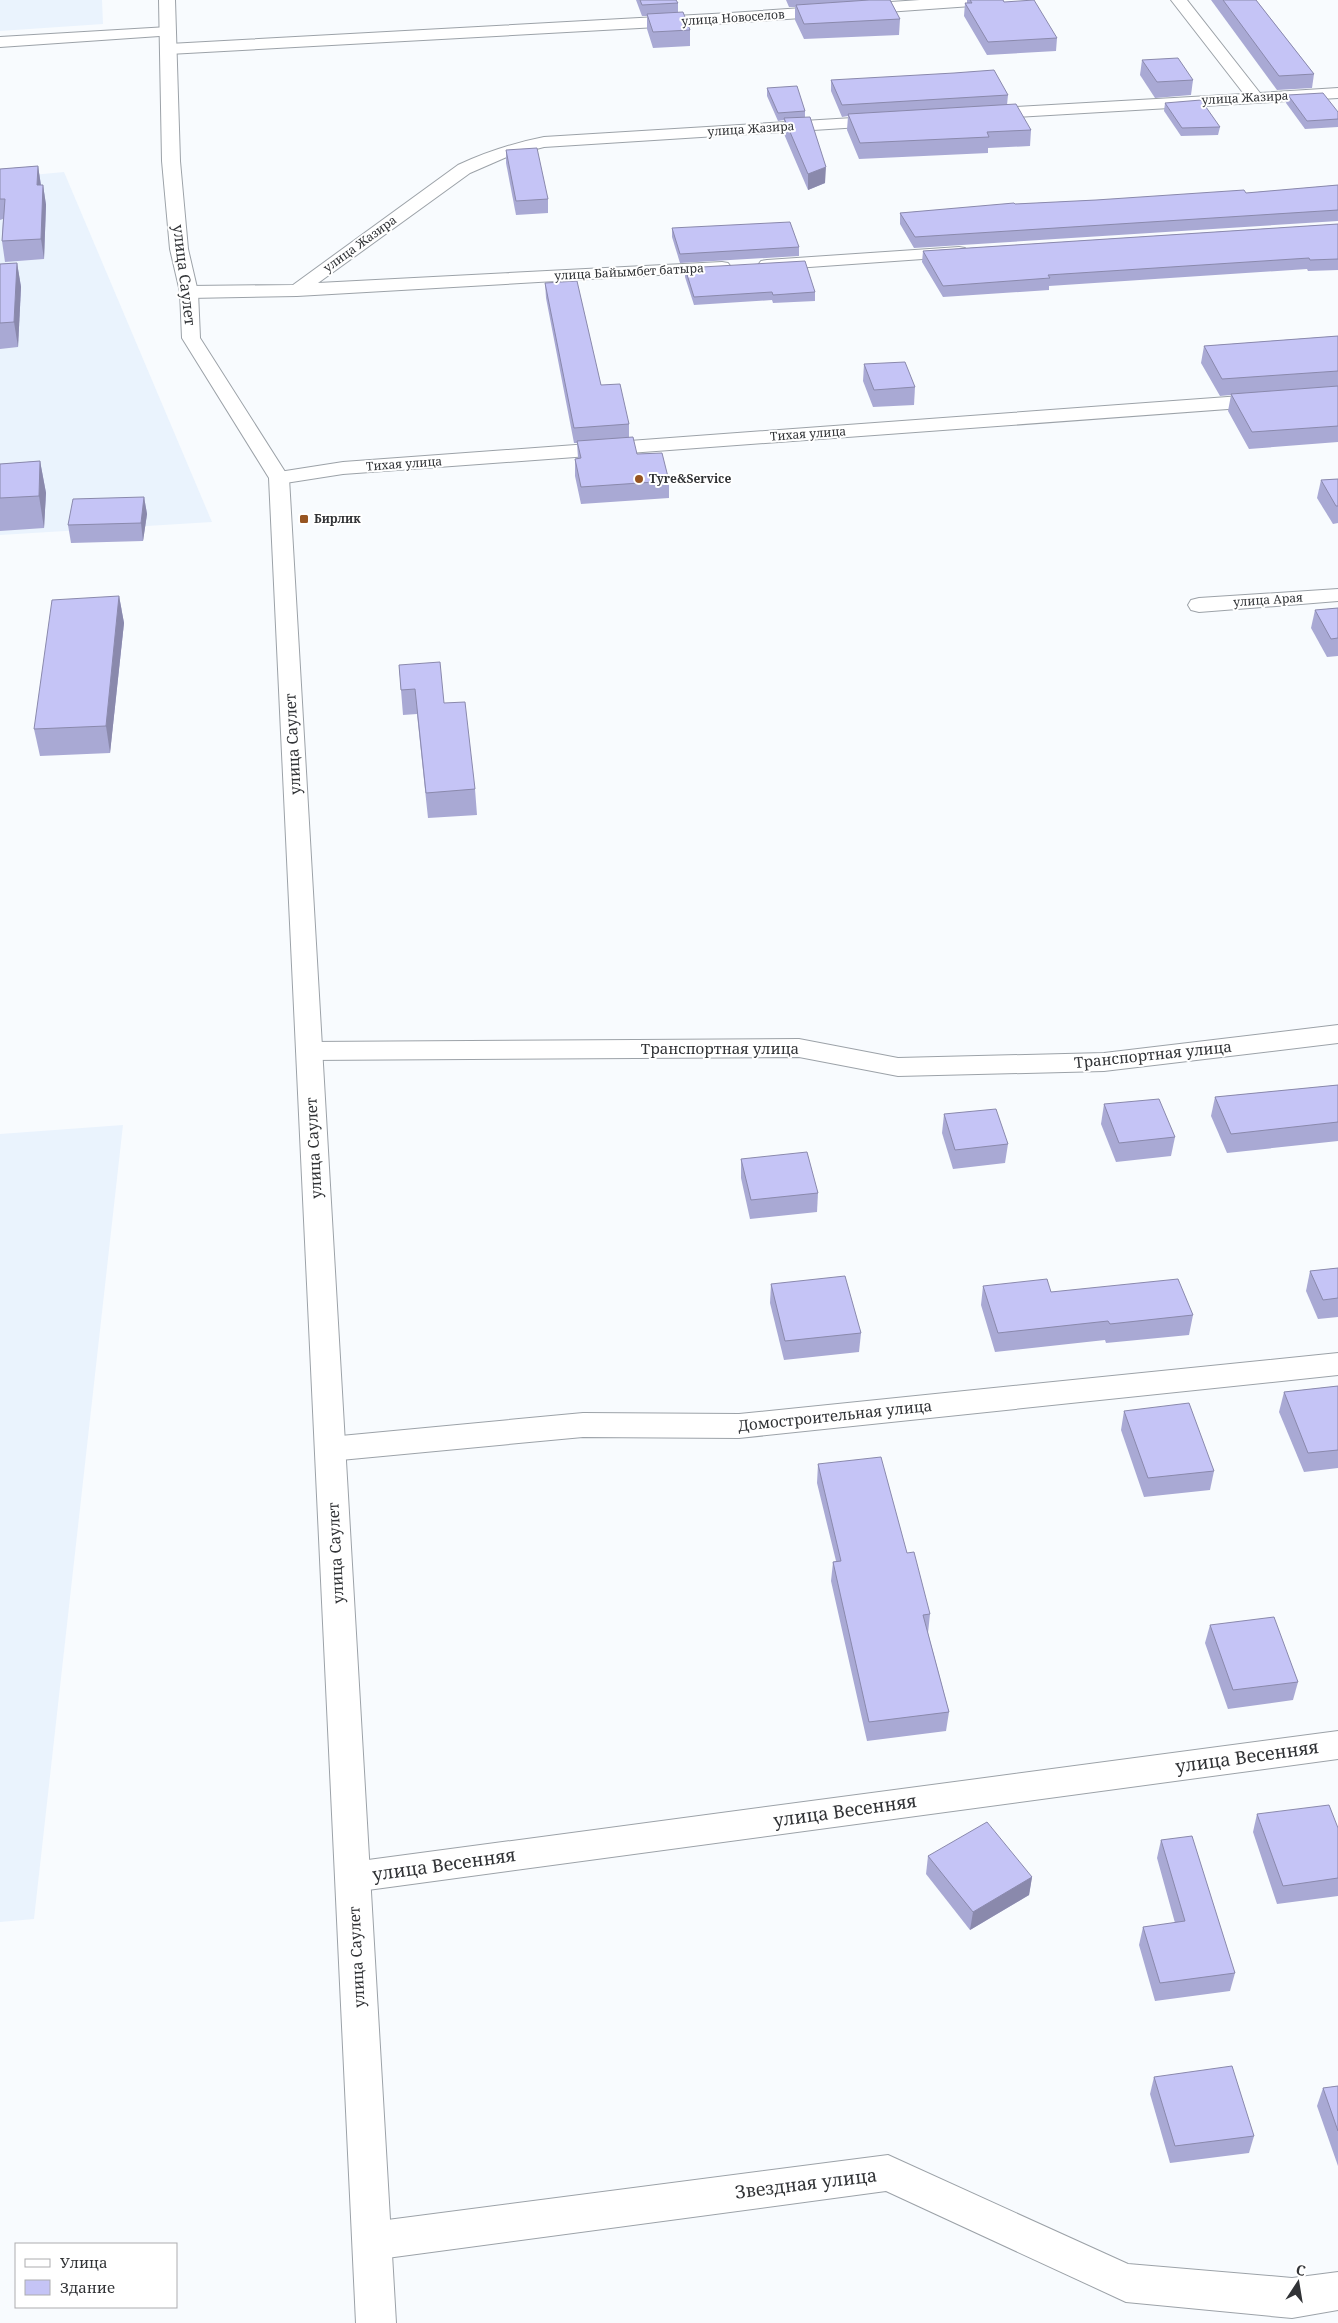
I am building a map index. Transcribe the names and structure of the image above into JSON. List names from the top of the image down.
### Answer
{
  "streets": {
    "street": [
      "улица Новоселов",
      "улица Жазира",
      "улица Байымбет батыра",
      "улица Саулет",
      "Тихая улица",
      "улица Арая",
      "Транспортная улица",
      "Домостроительная улица",
      "улица Весенняя",
      "Звездная улица"
    ]
  },
  "crossings": [
    ["улица Новоселов", "улица Саулет"],
    ["улица Жазира", "улица Байымбет батыра"],
    ["улица Байымбет батыра", "улица Саулет"],
    ["улица Саулет", "Тихая улица"],
    ["улица Саулет", "Транспортная улица"],
    ["улица Саулет", "Домостроительная улица"],
    ["улица Саулет", "улица Весенняя"],
    ["улица Саулет", "Звездная улица"]
  ],
  "places": {
    "other": ["Tyre&Service"],
    "transit": ["Бирлик"]
  },
  "legend": ["Улица", "Здание"],
  "north": "top"
}
